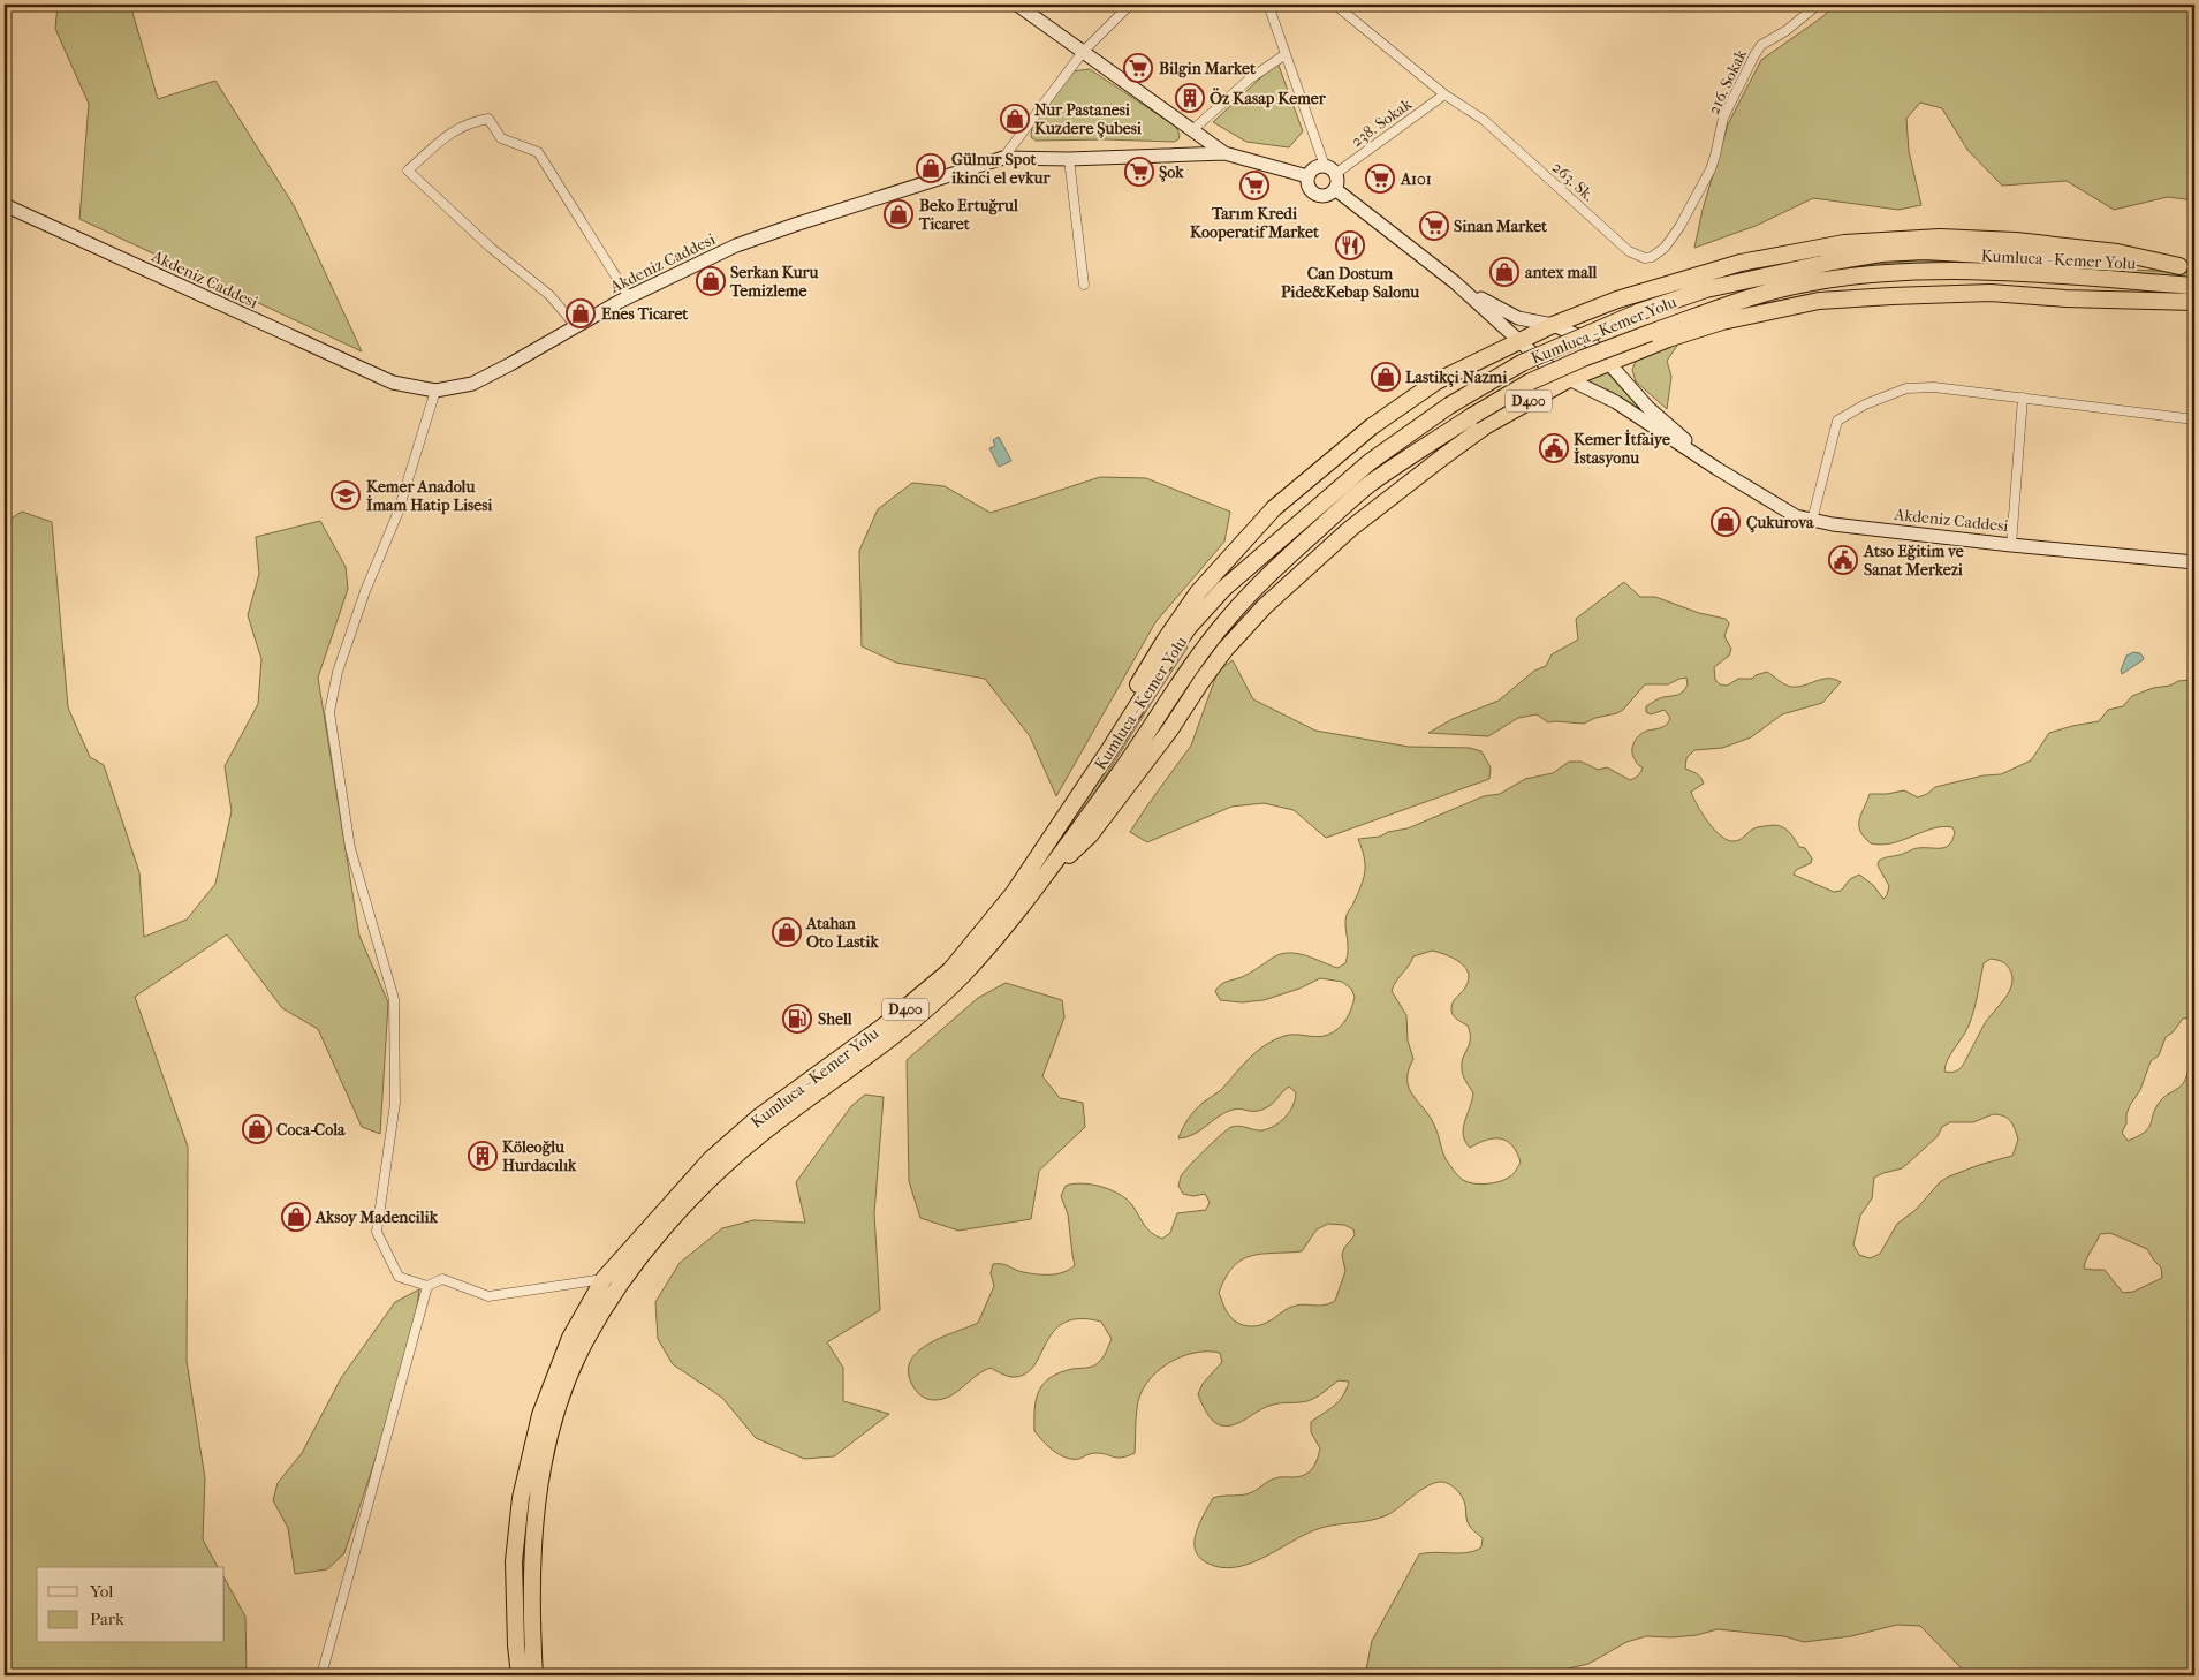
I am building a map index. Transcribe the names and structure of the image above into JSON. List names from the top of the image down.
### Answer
{
  "streets": {
    "highway": ["Kumluca - Kemer Yolu", "D400"],
    "street": [
      "216. Sokak",
      "238. Sokak",
      "263. Sk.",
      "Akdeniz Caddesi"
    ]
  },
  "crossings": [
    ["216. Sokak", "263. Sk."],
    ["238. Sokak", "263. Sk."],
    ["238. Sokak", "Akdeniz Caddesi"],
    ["Kumluca - Kemer Yolu", "Akdeniz Caddesi"]
  ],
  "places": {
    "supermarket": [
      "Bilgin Market",
      "Şok",
      "A101",
      "Tarım Kredi Kooperatif Market",
      "Sinan Market"
    ],
    "building": ["Öz Kasap Kemer", "Köleoğlu Hurdacılık"],
    "shop": [
      "Nur Pastanesi Kuzdere Şubesi",
      "Gülnur Spot ikinci el evkur",
      "Beko Ertuğrul Ticaret",
      "antex mall",
      "Serkan Kuru Temizleme",
      "Enes Ticaret",
      "Lastikçi Nazmi",
      "Çukurova",
      "Atahan Oto Lastik",
      "Coca-Cola",
      "Aksoy Madencilik"
    ],
    "restaurant": ["Can Dostum Pide&Kebap Salonu"],
    "public building": ["Kemer İtfaiye İstasyonu", "Atso Eğitim ve Sanat Merkezi"],
    "school or university": ["Kemer Anadolu İmam Hatip Lisesi"],
    "fuel station": ["Shell"]
  },
  "legend": ["Yol", "Park"]
}
